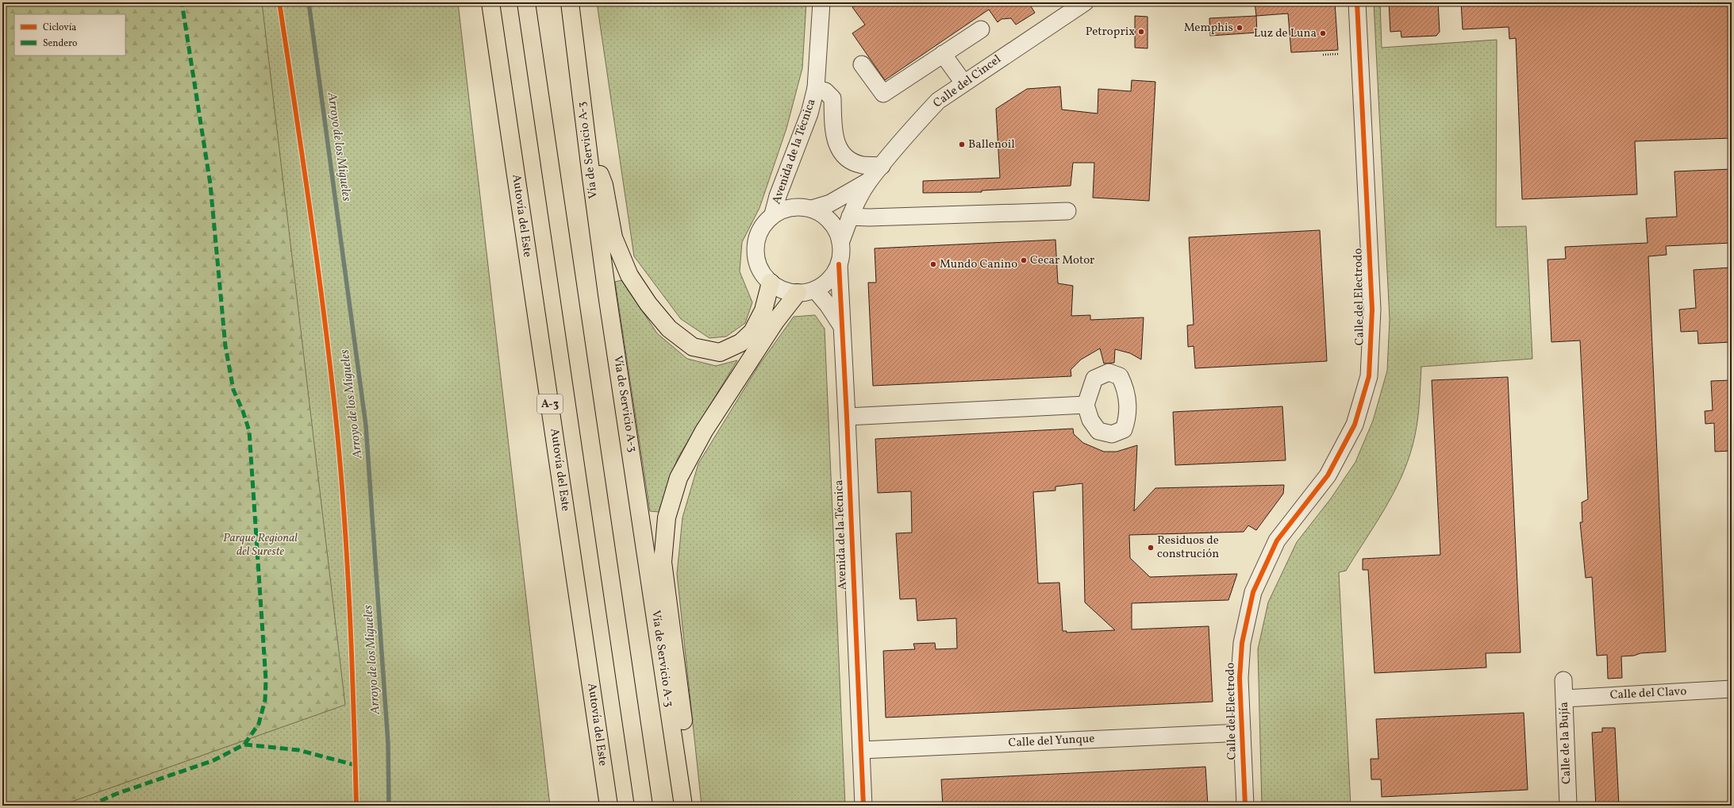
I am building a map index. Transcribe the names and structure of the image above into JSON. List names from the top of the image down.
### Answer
{
  "streets": {
    "main road": ["Vía de Servicio A-3", "Autovía del Este", "A-3"],
    "street": [
      "Calle del Cincel",
      "Avenida de la Técnica",
      "Calle del Electrodo",
      "Calle del Clavo",
      "Calle del Yunque",
      "Calle de la Bujía"
    ]
  },
  "crossings": [
    ["Calle del Cincel", "Avenida de la Técnica"],
    ["Avenida de la Técnica", "Calle del Yunque"],
    ["Calle del Electrodo", "Calle del Yunque"],
    ["Calle del Clavo", "Calle de la Bujía"]
  ],
  "water": ["Arroyo de los Migueles"],
  "parks": ["Parque Regional del Sureste"],
  "places": [
    "Memphis",
    "Petroprix",
    "Luz de Luna",
    "Ballenoil",
    "Cecar Motor",
    "Mundo Canino",
    "Residuos de construción"
  ],
  "legend": ["Ciclovía", "Sendero"]
}
